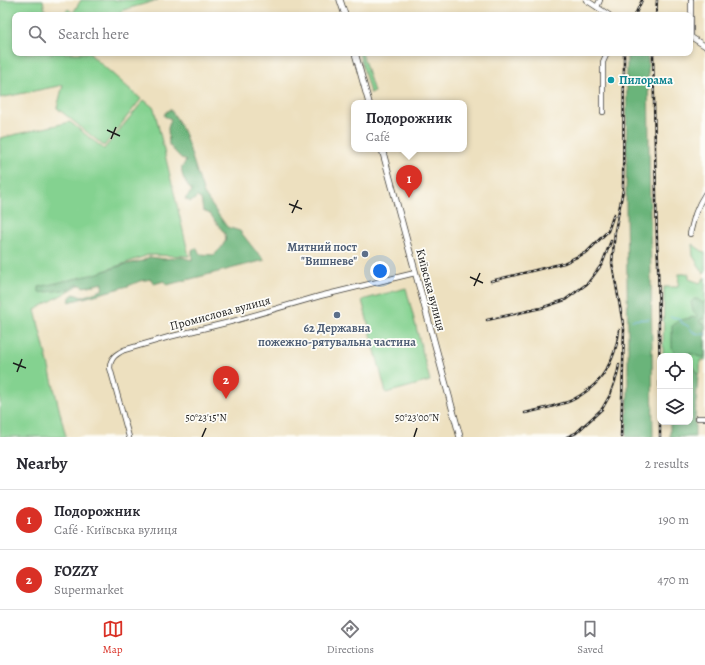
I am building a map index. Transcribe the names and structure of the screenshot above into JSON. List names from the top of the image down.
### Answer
{
  "streets": {
    "main road": ["Київська вулиця"],
    "street": ["Промислова вулиця"]
  },
  "crossings": [
    ["Київська вулиця", "Промислова вулиця"]
  ],
  "places": ["Пилорама", "Митний пост \"Вишневе\"", "62 Державна пожежно-рятувальна частина"],
  "page": {
    "search": "Search here",
    "popup": ["Подорожник", "Café"],
    "pins": ["1", "2"],
    "heading": ["Nearby", "2 results"],
    "list": [
      {
        "mark": "1",
        "name": "Подорожник",
        "note": "Café · Київська вулиця",
        "value": "190 m"
      },
      {
        "mark": "2",
        "name": "FOZZY",
        "note": "Supermarket",
        "value": "470 m"
      }
    ],
    "nav": ["Map", "Directions", "Saved"]
  },
  "coordinates": ["50°23'15\"N", "50°23'00\"N"]
}
